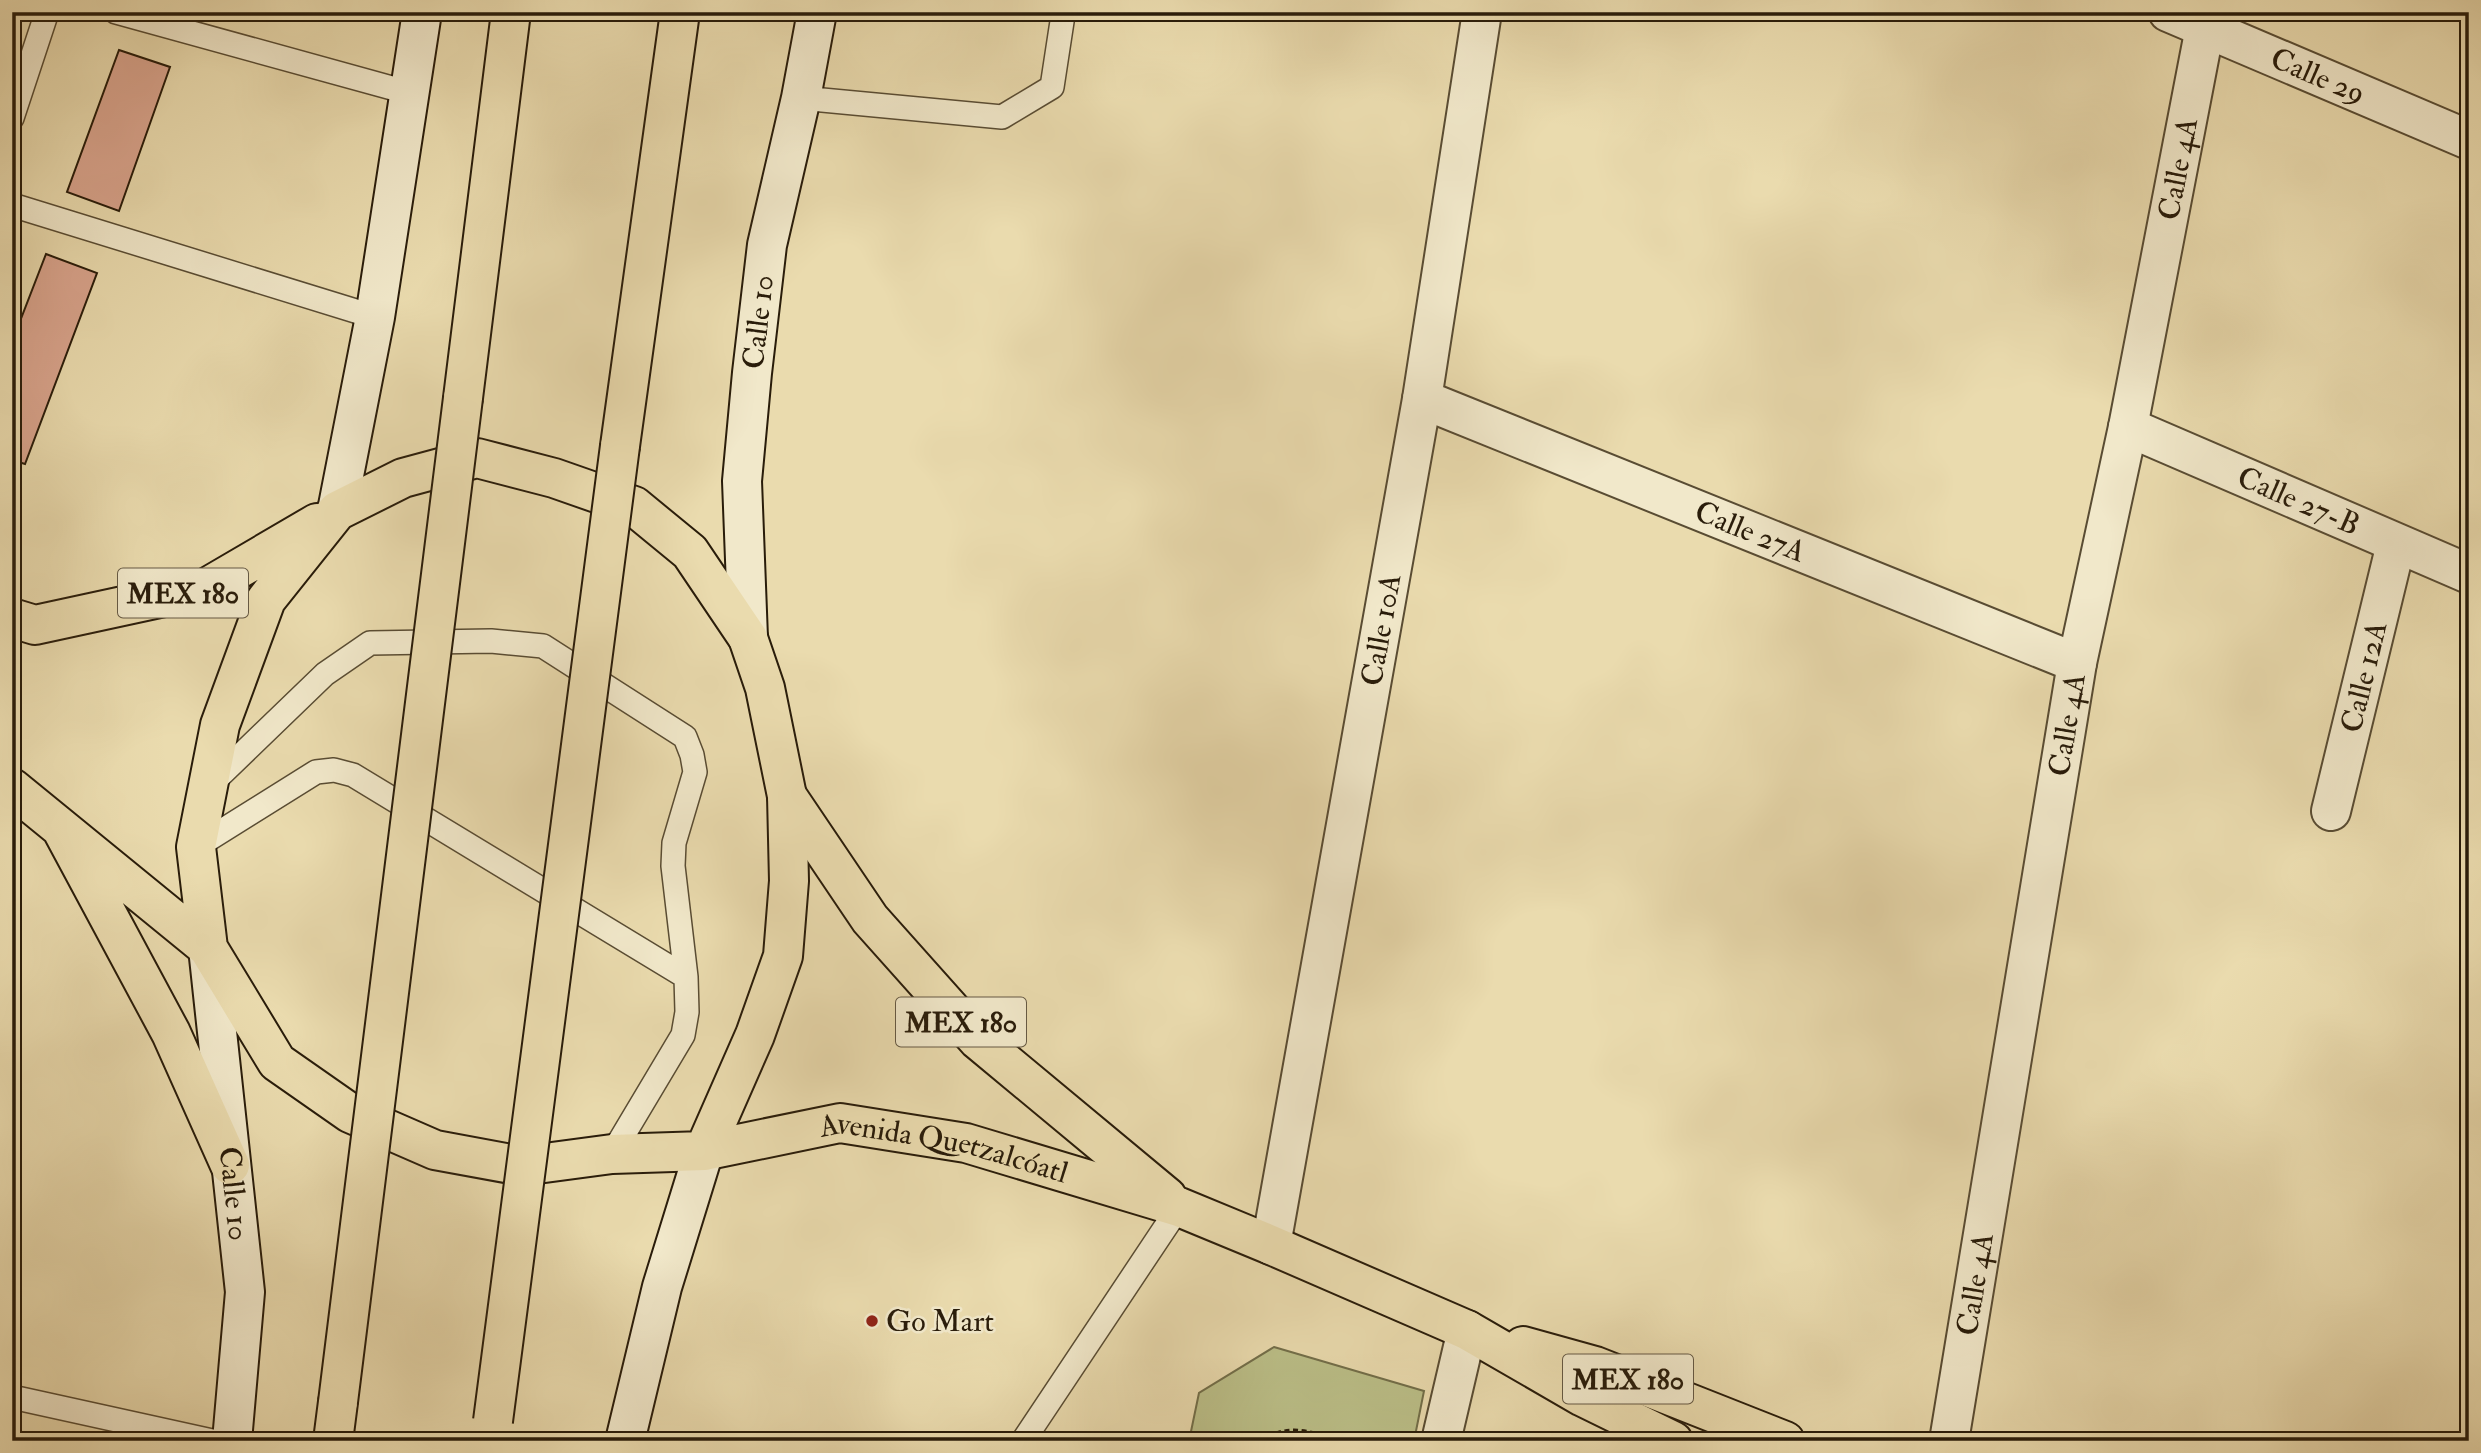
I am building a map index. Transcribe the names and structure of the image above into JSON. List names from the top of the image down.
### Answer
{
  "streets": {
    "main road": ["MEX 180", "Avenida Quetzalcóatl"],
    "street": [
      "Calle 29",
      "Calle 4A",
      "Calle 10",
      "Calle 27-B",
      "Calle 27A",
      "Calle 10A",
      "Calle 12A"
    ]
  },
  "crossings": [
    ["Calle 29", "Calle 4A"],
    ["Calle 4A", "Calle 27-B"],
    ["Calle 4A", "Calle 27A"],
    ["Calle 10", "Avenida Quetzalcóatl"],
    ["Calle 27-B", "Calle 12A"],
    ["Calle 27A", "Calle 10A"],
    ["Calle 10A", "Avenida Quetzalcóatl"]
  ],
  "places": ["Go Mart"]
}
